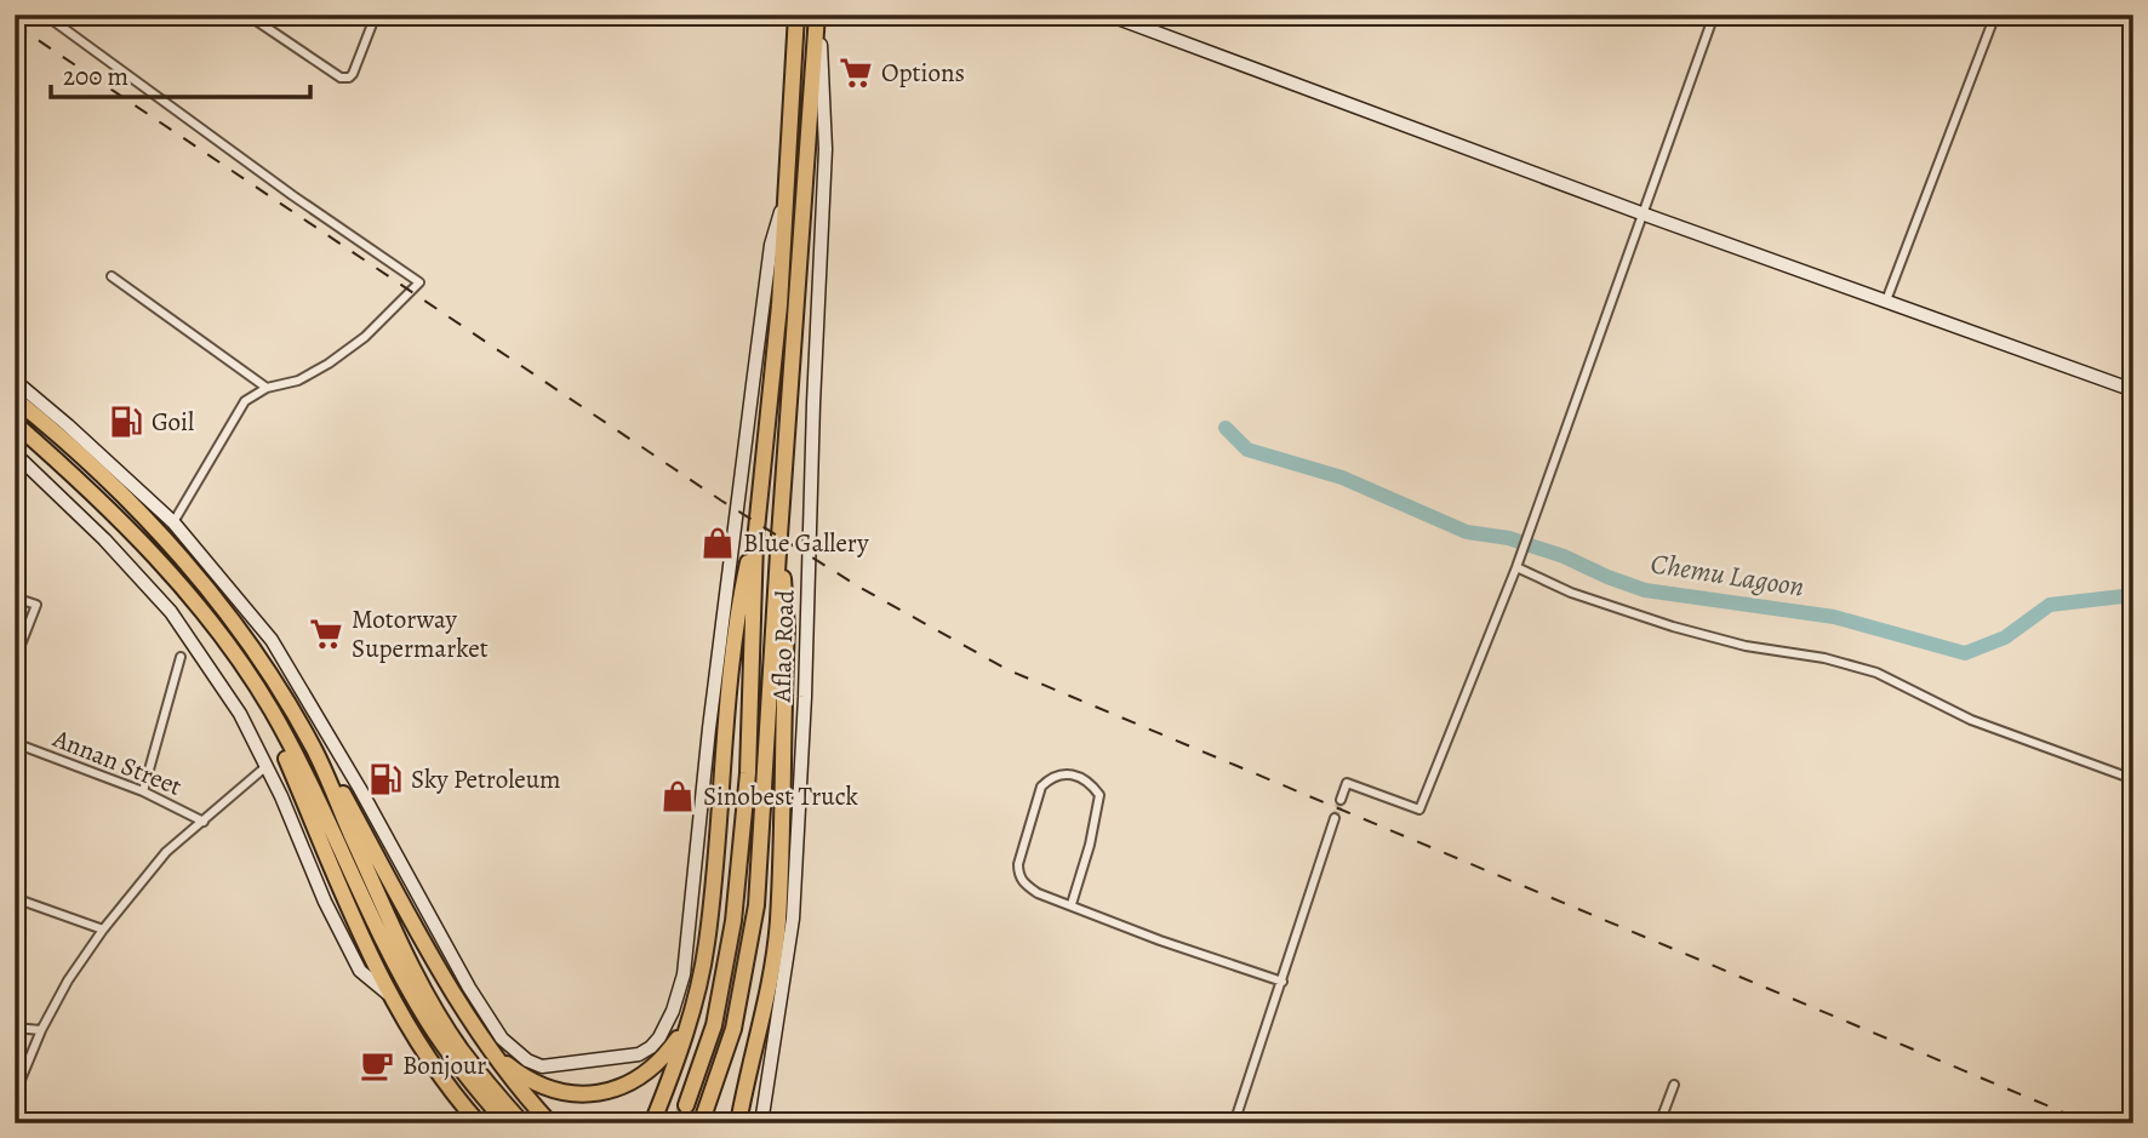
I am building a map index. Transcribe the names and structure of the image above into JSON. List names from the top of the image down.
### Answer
{
  "streets": {
    "highway": ["Aflao Road"],
    "street": ["Annan Street"]
  },
  "water": ["Chemu Lagoon"],
  "places": {
    "supermarket": ["Options", "Motorway Supermarket"],
    "fuel station": ["Goil", "Sky Petroleum"],
    "shop": ["Blue Gallery", "Sinobest Truck"],
    "cafe": ["Bonjour"]
  },
  "scale_bar": "200 m"
}
